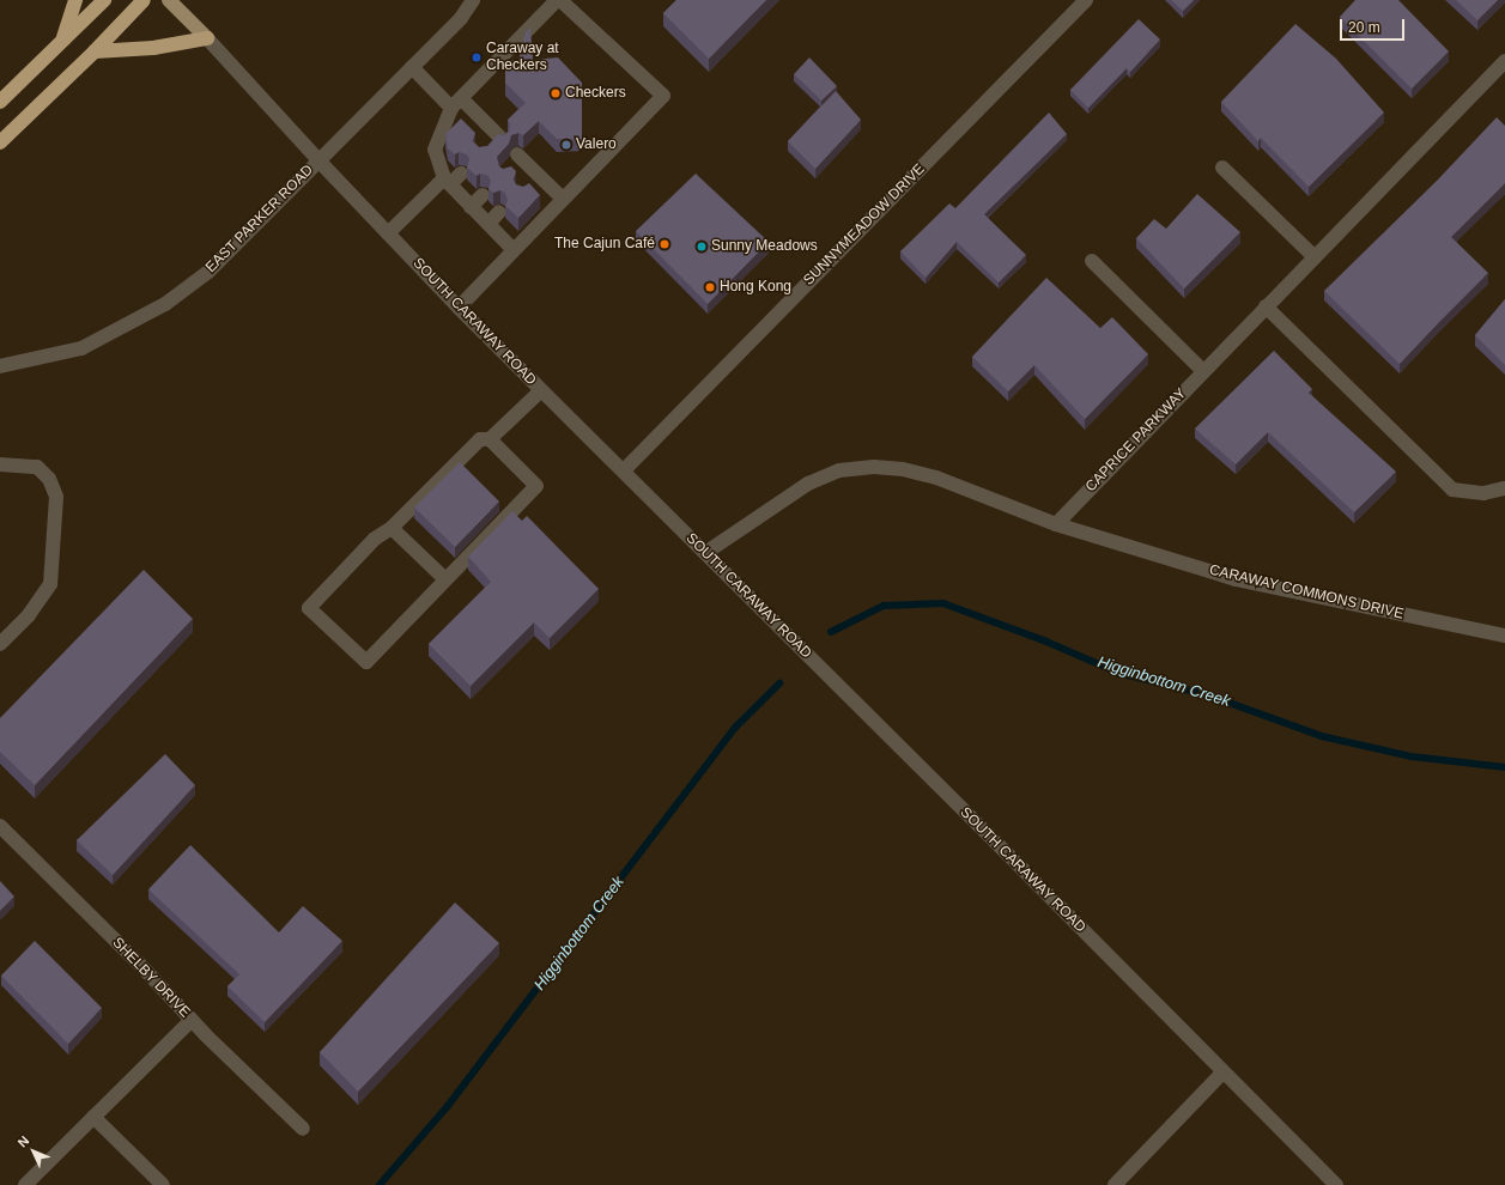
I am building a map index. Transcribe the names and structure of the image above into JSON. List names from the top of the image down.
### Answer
{
  "streets": {
    "main road": ["SOUTH CARAWAY ROAD"],
    "street": [
      "EAST PARKER ROAD",
      "SUNNYMEADOW DRIVE",
      "CAPRICE PARKWAY",
      "CARAWAY COMMONS DRIVE",
      "SHELBY DRIVE"
    ]
  },
  "crossings": [
    ["EAST PARKER ROAD", "SOUTH CARAWAY ROAD"],
    ["SUNNYMEADOW DRIVE", "SOUTH CARAWAY ROAD"],
    ["CAPRICE PARKWAY", "CARAWAY COMMONS DRIVE"]
  ],
  "water": ["Higginbottom Creek"],
  "places": [
    "Caraway at Checkers",
    "Checkers",
    "Valero",
    "The Cajun Café",
    "Sunny Meadows",
    "Hong Kong"
  ],
  "scale_bar": "20 m",
  "north": "top left"
}
